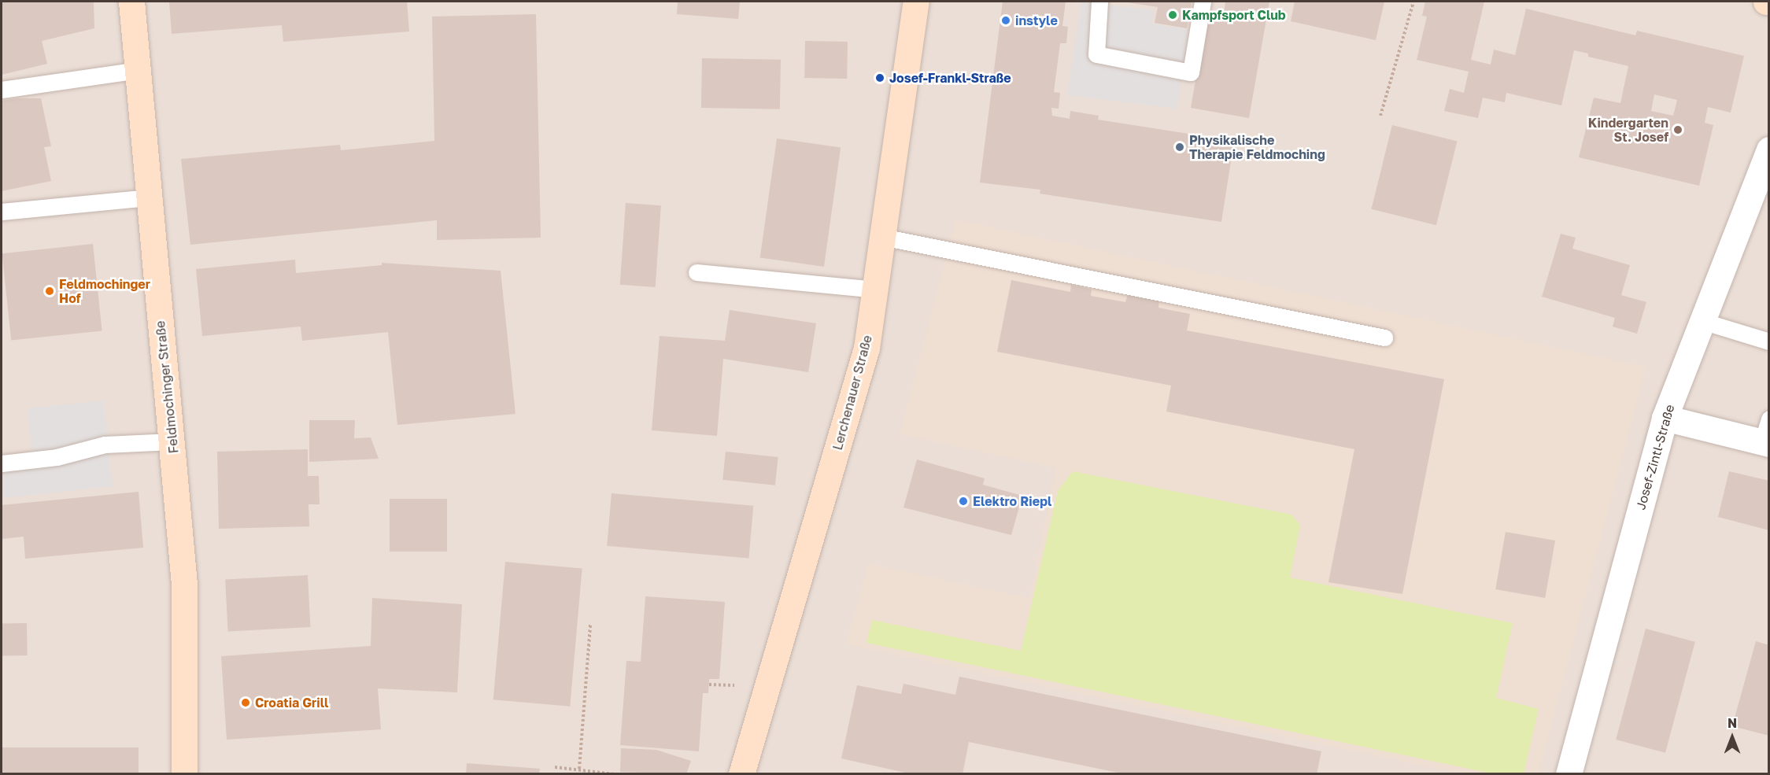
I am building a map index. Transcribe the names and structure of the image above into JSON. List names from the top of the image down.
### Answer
{
  "streets": {
    "main road": ["Feldmochinger Straße", "Lerchenauer Straße"],
    "street": ["Josef-Zintl-Straße"]
  },
  "places": [
    "Kampfsport Club",
    "instyle",
    "Josef-Frankl-Straße",
    "Kindergarten St. Josef",
    "Physikalische Therapie Feldmoching",
    "Feldmochinger Hof",
    "Elektro Riepl",
    "Croatia Grill"
  ],
  "north": "top"
}
